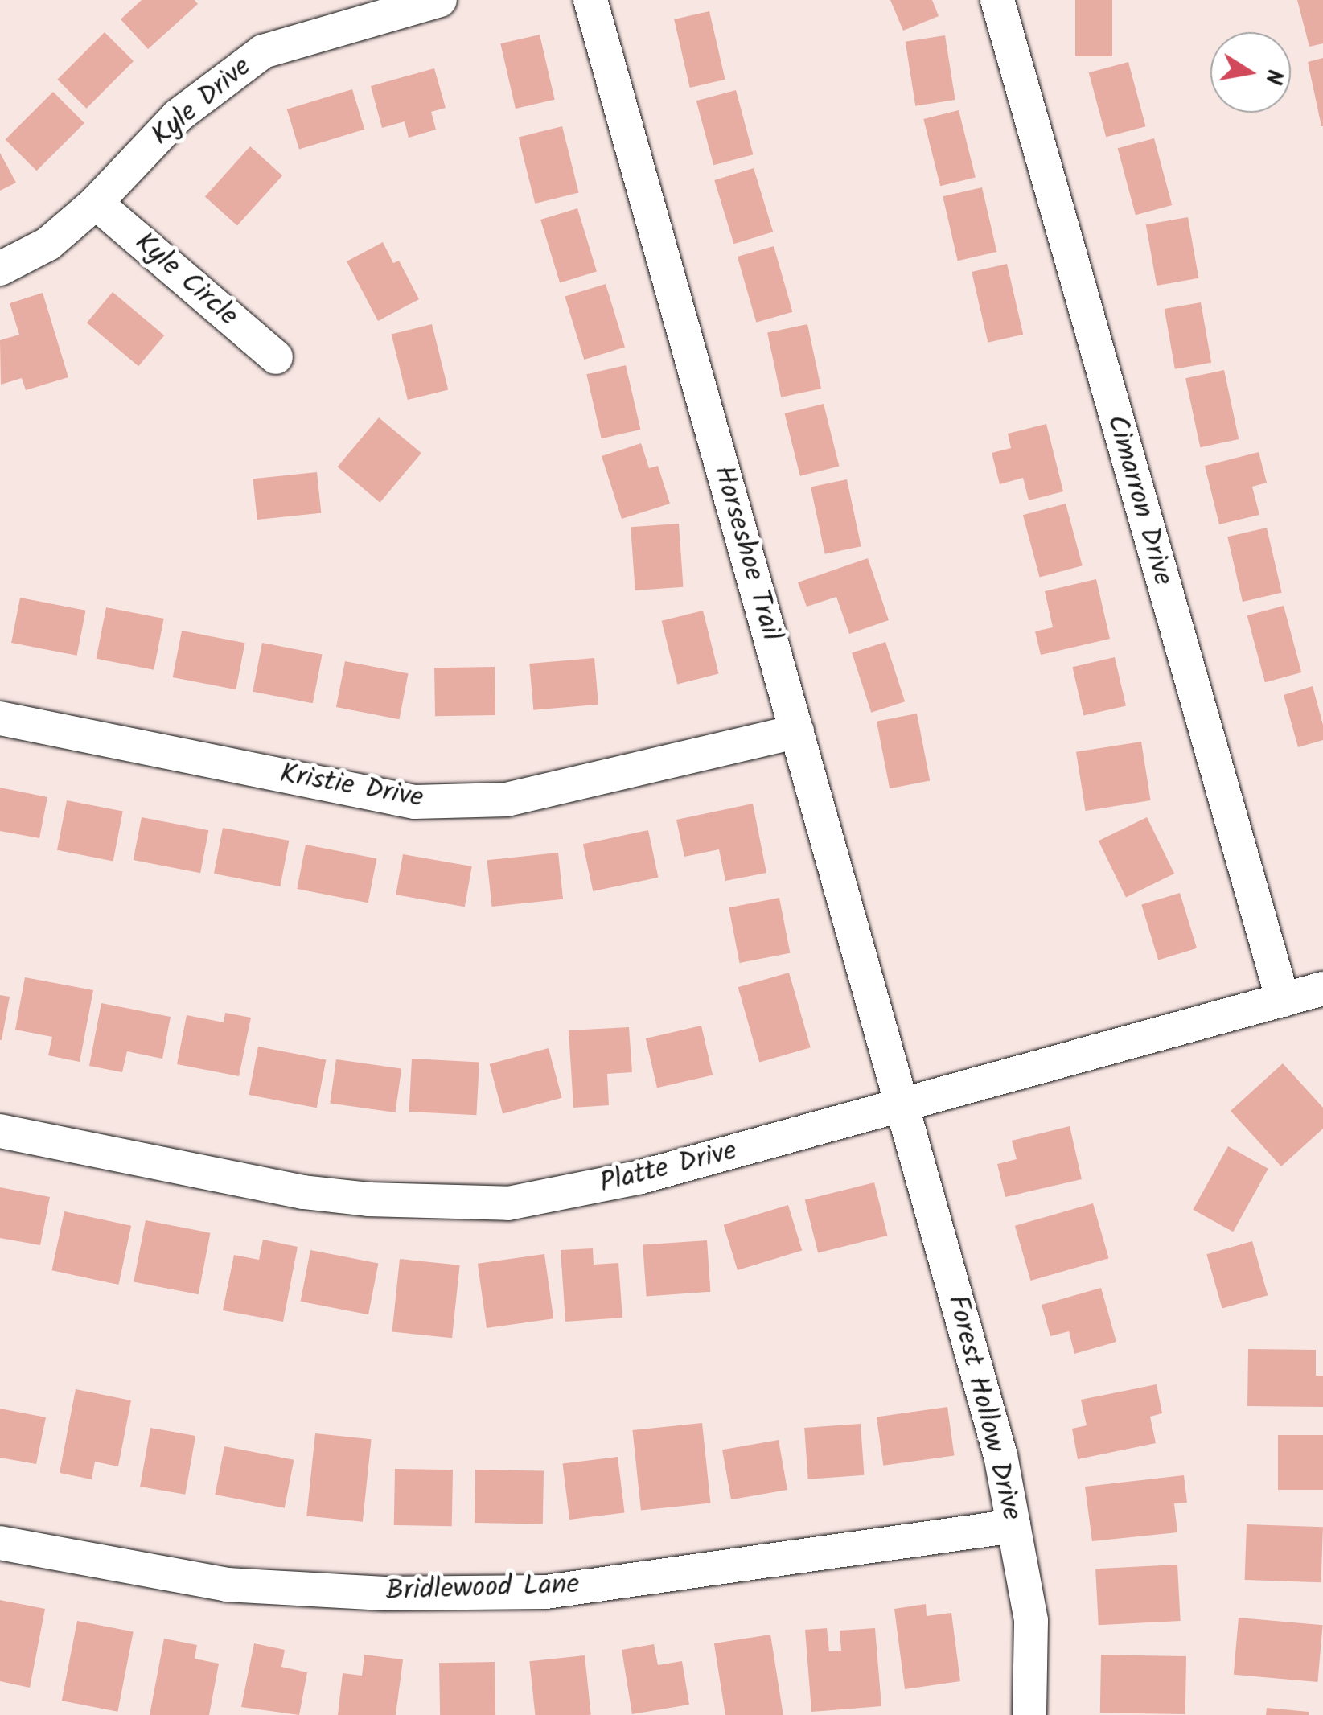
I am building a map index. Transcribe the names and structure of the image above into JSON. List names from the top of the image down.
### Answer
{
  "streets": {
    "street": [
      "Kyle Drive",
      "Kyle Circle",
      "Cimarron Drive",
      "Horseshoe Trail",
      "Kristie Drive",
      "Platte Drive",
      "Forest Hollow Drive",
      "Bridlewood Lane"
    ]
  },
  "crossings": [
    ["Kyle Drive", "Kyle Circle"],
    ["Cimarron Drive", "Platte Drive"],
    ["Horseshoe Trail", "Kristie Drive"],
    ["Horseshoe Trail", "Platte Drive"],
    ["Horseshoe Trail", "Forest Hollow Drive"],
    ["Platte Drive", "Forest Hollow Drive"],
    ["Forest Hollow Drive", "Bridlewood Lane"]
  ],
  "north": "right"
}
